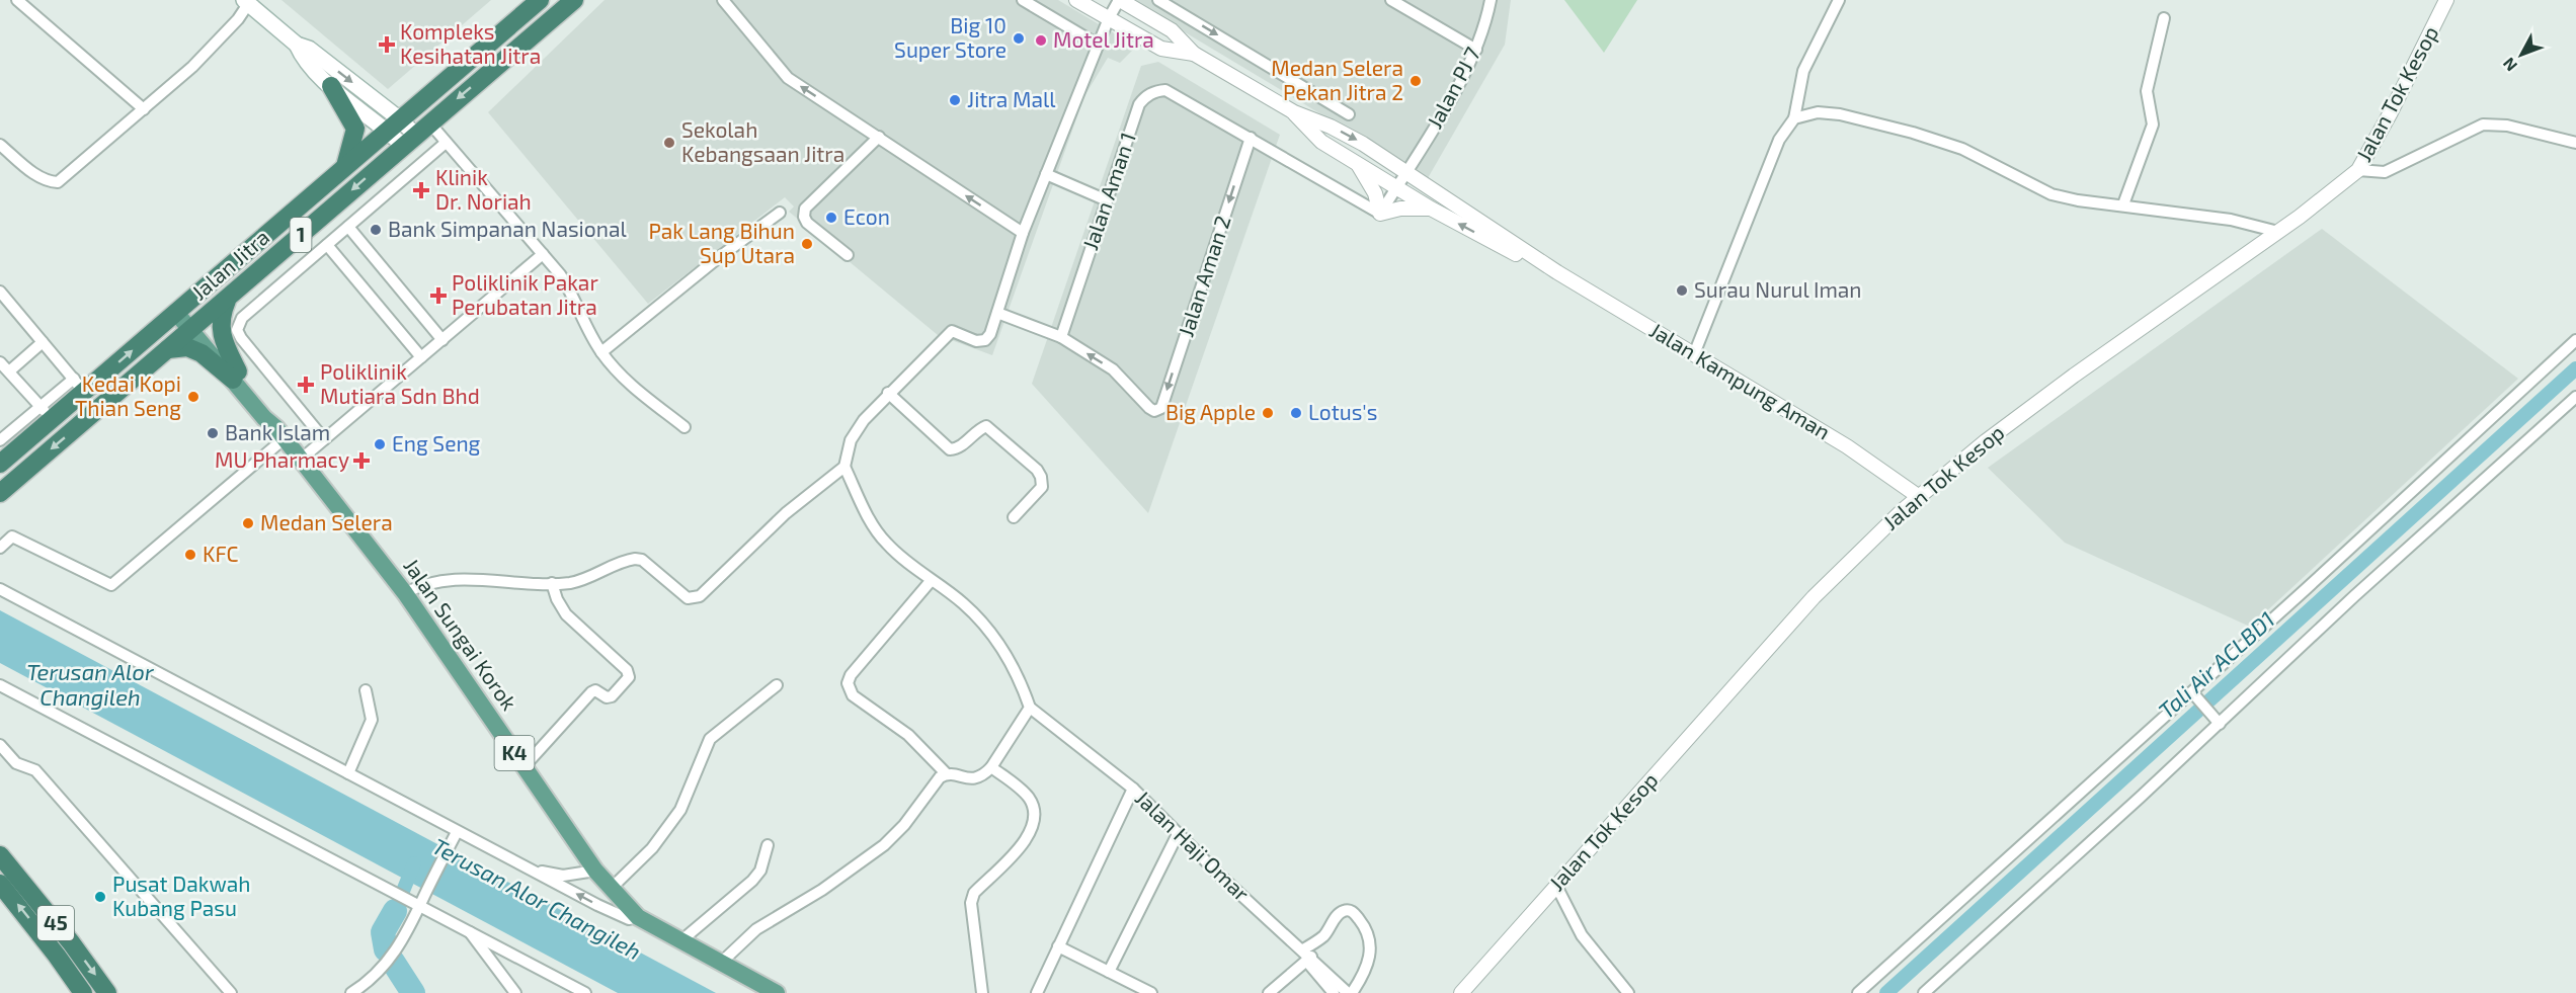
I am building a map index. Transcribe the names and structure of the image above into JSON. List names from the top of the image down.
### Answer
{
  "streets": {
    "highway": ["1", "Jalan Jitra", "45"],
    "main road": ["Jalan Sungai Korok", "K4"],
    "street": [
      "Jalan PJ 7",
      "Jalan Tok Kesop",
      "Jalan Aman 1",
      "Jalan Aman 2",
      "Jalan Kampung Aman",
      "Jalan Haji Omar"
    ]
  },
  "crossings": [
    ["Jalan PJ 7", "Jalan Aman 1"],
    ["Jalan PJ 7", "Jalan Kampung Aman"],
    ["Jalan Tok Kesop", "Jalan Kampung Aman"],
    ["Jalan Aman 1", "Jalan Aman 2"],
    ["Jalan Jitra", "Jalan Sungai Korok"],
    ["Jalan Jitra", "K4"],
    ["Jalan Sungai Korok", "K4"]
  ],
  "water": ["Tali Air ACLBD1", "Terusan Alor Changileh"],
  "places": {
    "other": [
      "Big 10 Super Store",
      "Motel Jitra",
      "Medan Selera Pekan Jitra 2",
      "Jitra Mall",
      "Sekolah Kebangsaan Jitra",
      "Econ",
      "Bank Simpanan Nasional",
      "Pak Lang Bihun Sup Utara",
      "Surau Nurul Iman",
      "Kedai Kopi Thian Seng",
      "Big Apple",
      "Lotus's",
      "Bank Islam",
      "Eng Seng",
      "Medan Selera",
      "KFC",
      "Pusat Dakwah Kubang Pasu"
    ],
    "health": [
      "Kompleks Kesihatan Jitra",
      "Klinik Dr. Noriah",
      "Poliklinik Pakar Perubatan Jitra",
      "Poliklinik Mutiara Sdn Bhd",
      "MU Pharmacy"
    ]
  },
  "north": "bottom left"
}
